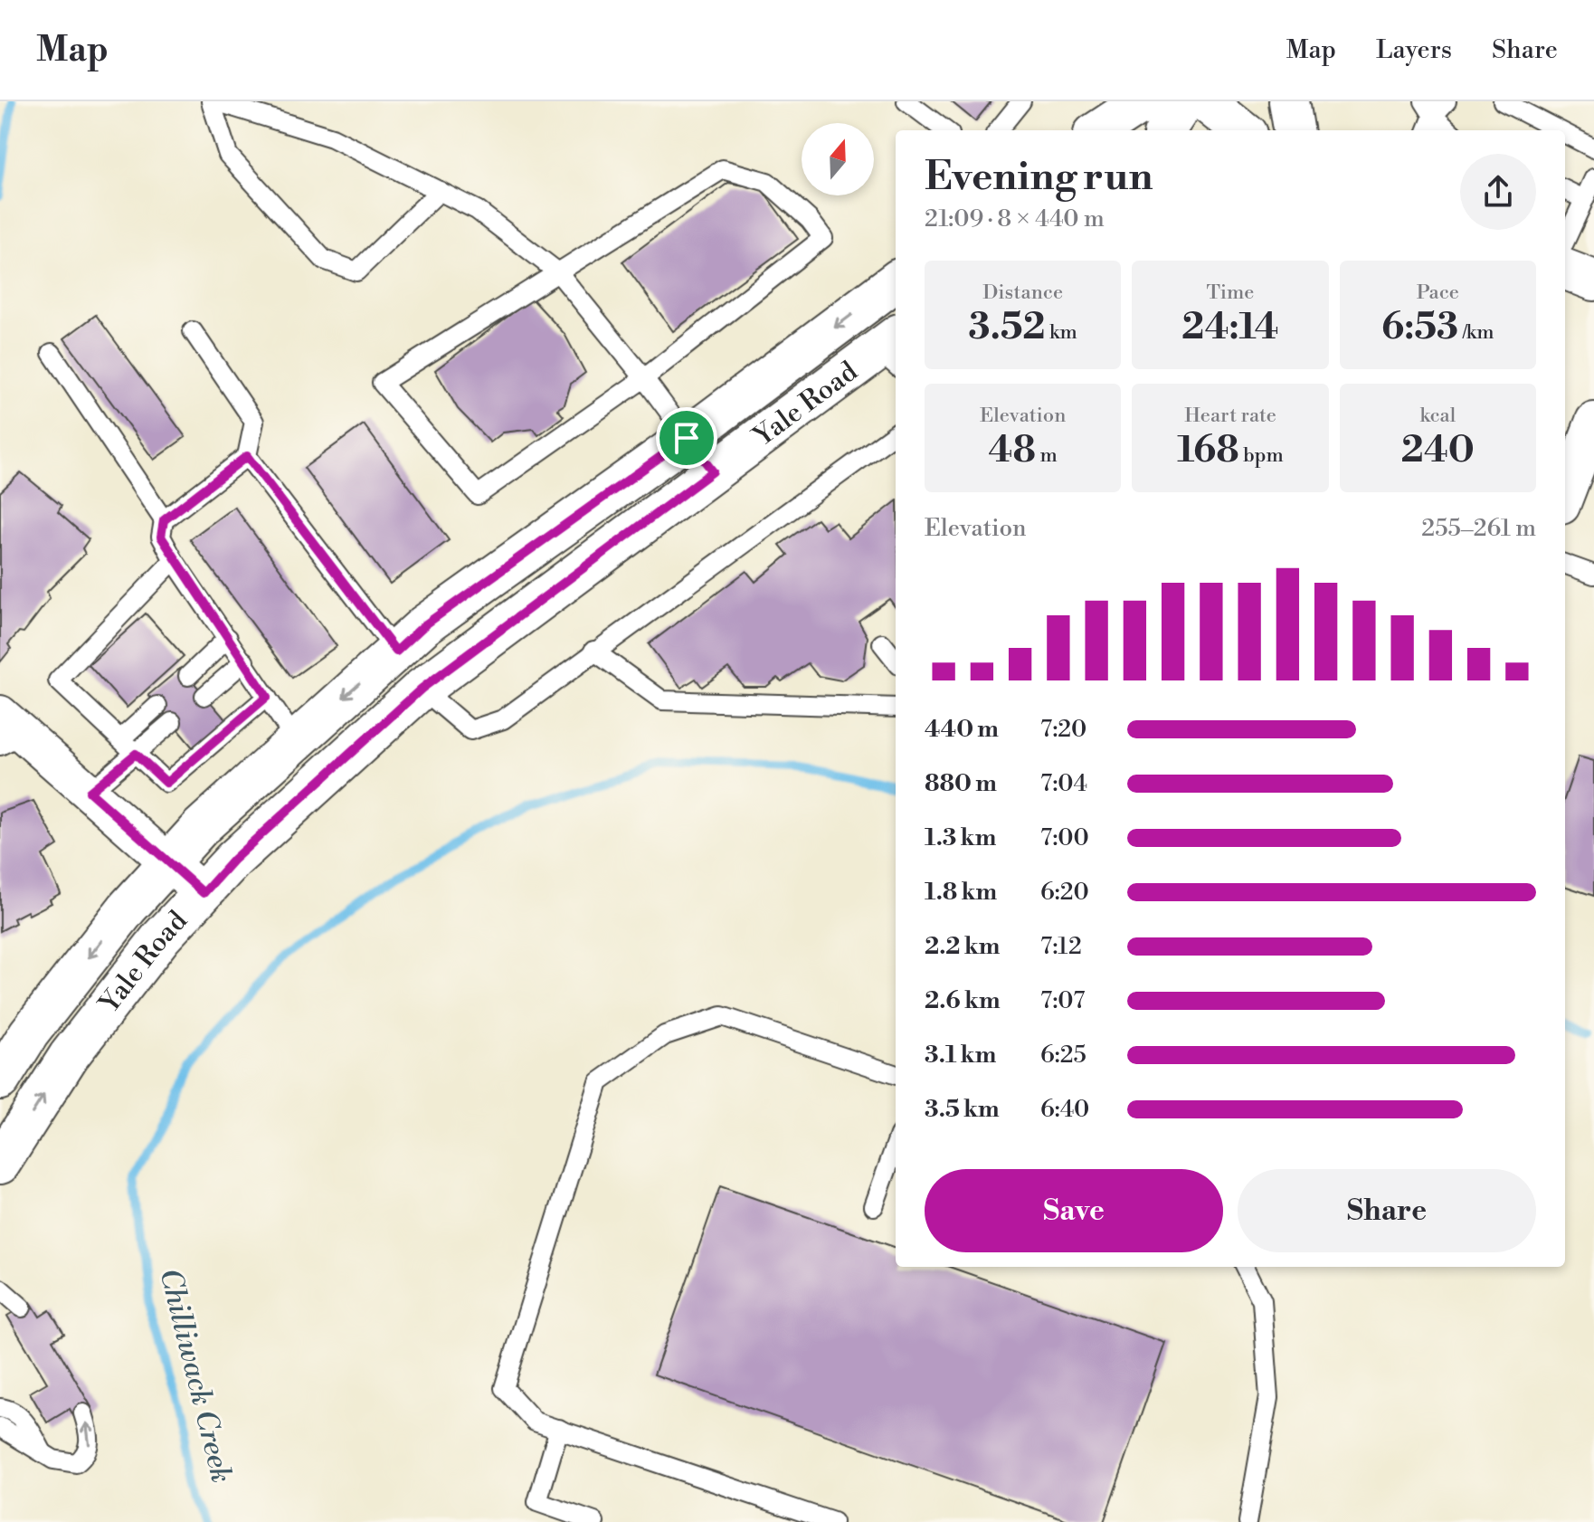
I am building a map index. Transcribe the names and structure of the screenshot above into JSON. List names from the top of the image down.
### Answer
{
  "streets": {
    "main road": ["Yale Road"]
  },
  "water": ["Chilliwack Creek"],
  "north": "top",
  "page": {
    "header": "Map",
    "nav": ["Map", "Layers", "Share"],
    "heading": ["Evening run", "21:09 · 8 × 440 m"],
    "stats": [
      ["Distance", "3.52 km"],
      ["Time", "24:14"],
      ["Pace", "6:53 /km"],
      ["Elevation", "48 m"],
      ["Heart rate", "168 bpm"],
      ["kcal", "240"]
    ],
    "chart": ["Elevation", "255–261 m"],
    "list": [
      {
        "name": "440 m",
        "note": "7:20"
      },
      {
        "name": "880 m",
        "note": "7:04"
      },
      {
        "name": "1.3 km",
        "note": "7:00"
      },
      {
        "name": "1.8 km",
        "note": "6:20"
      },
      {
        "name": "2.2 km",
        "note": "7:12"
      },
      {
        "name": "2.6 km",
        "note": "7:07"
      },
      {
        "name": "3.1 km",
        "note": "6:25"
      },
      {
        "name": "3.5 km",
        "note": "6:40"
      }
    ],
    "buttons": ["Save", "Share"]
  }
}
